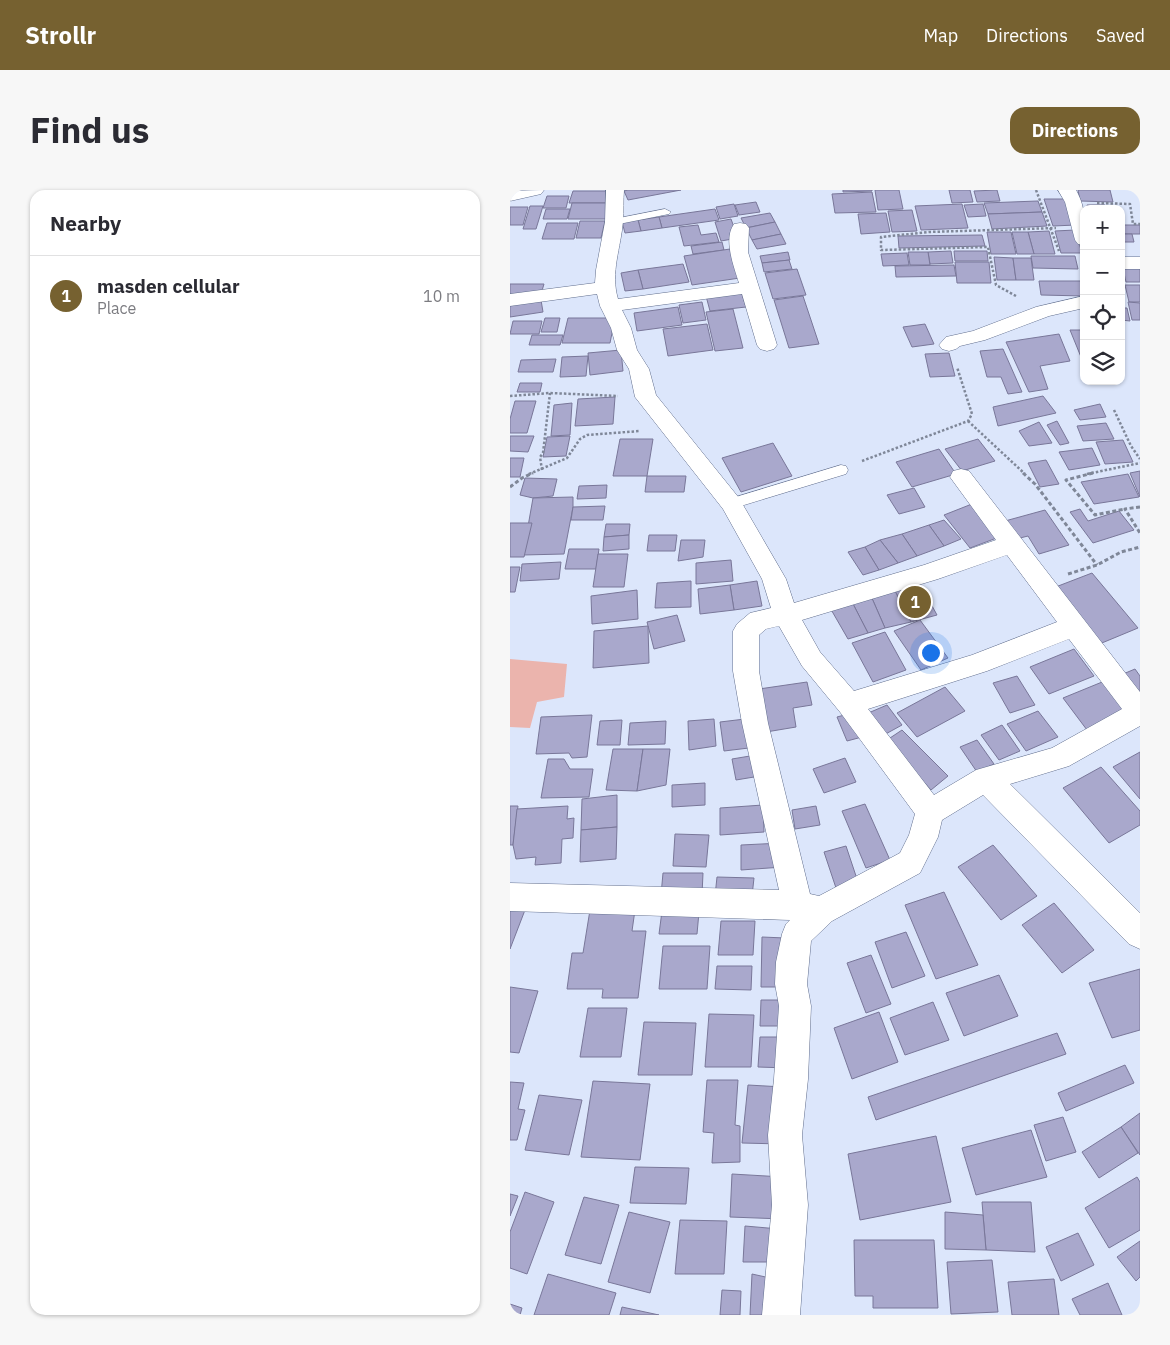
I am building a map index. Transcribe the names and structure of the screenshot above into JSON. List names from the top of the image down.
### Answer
{
  "page": {
    "header": "Strollr",
    "nav": ["Map", "Directions", "Saved"],
    "title": "Find us",
    "buttons": "Directions",
    "heading": "Nearby",
    "map_buttons": ["+", "−"],
    "list": [
      {
        "mark": "1",
        "name": "masden cellular",
        "note": "Place",
        "value": "10 m"
      }
    ],
    "pins": "1"
  }
}
